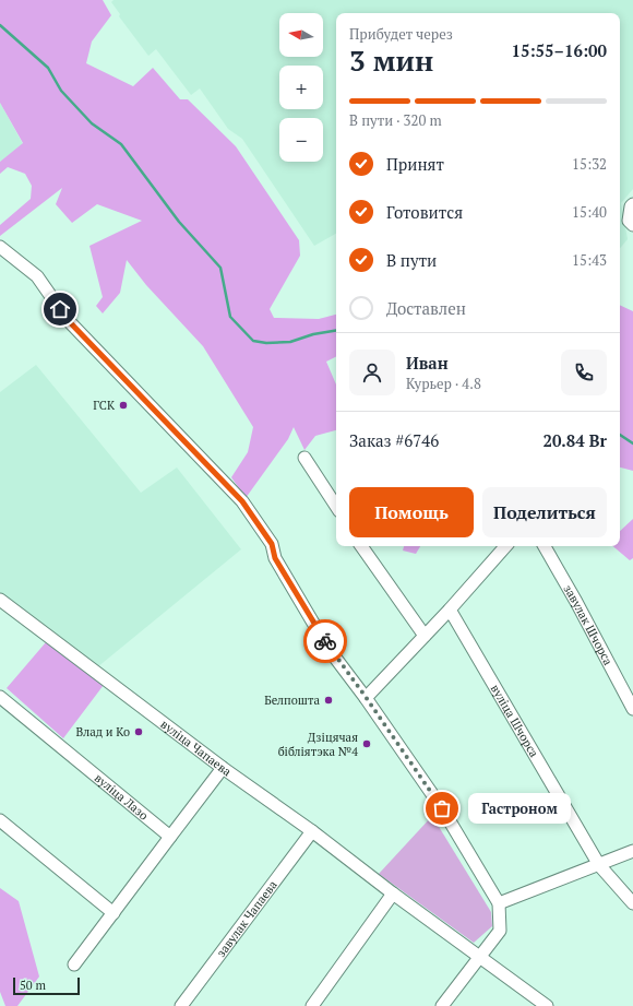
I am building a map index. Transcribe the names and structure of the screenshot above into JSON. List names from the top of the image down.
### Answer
{
  "streets": {
    "street": [
      "завулак Шчорса",
      "вуліца Шчорса",
      "вуліца Чапаева",
      "вуліца Лазо",
      "завулак Чапаева"
    ]
  },
  "crossings": [
    ["вуліца Чапаева", "завулак Чапаева"]
  ],
  "places": [
    "ГСК",
    "Белпошта",
    "Влад и Ко",
    "Дзіцячая бібліятэка №4",
    "Гастроном"
  ],
  "scale_bar": "50 m",
  "north": "left",
  "page": {
    "map_buttons": ["+", "−"],
    "heading": ["3 мин", "Прибудет через", "15:55–16:00"],
    "panel": [
      "Иван",
      "Курьер · 4.8",
      "Заказ #6746",
      "20.84 Br"
    ],
    "bar": "В пути · 320 m",
    "list": [
      ["Принят", "15:32"],
      ["Готовится", "15:40"],
      ["В пути", "15:43"],
      "Доставлен"
    ],
    "buttons": ["Помощь", "Поделиться"],
    "bubble": "Гастроном",
    "scale": "50 m"
  }
}
